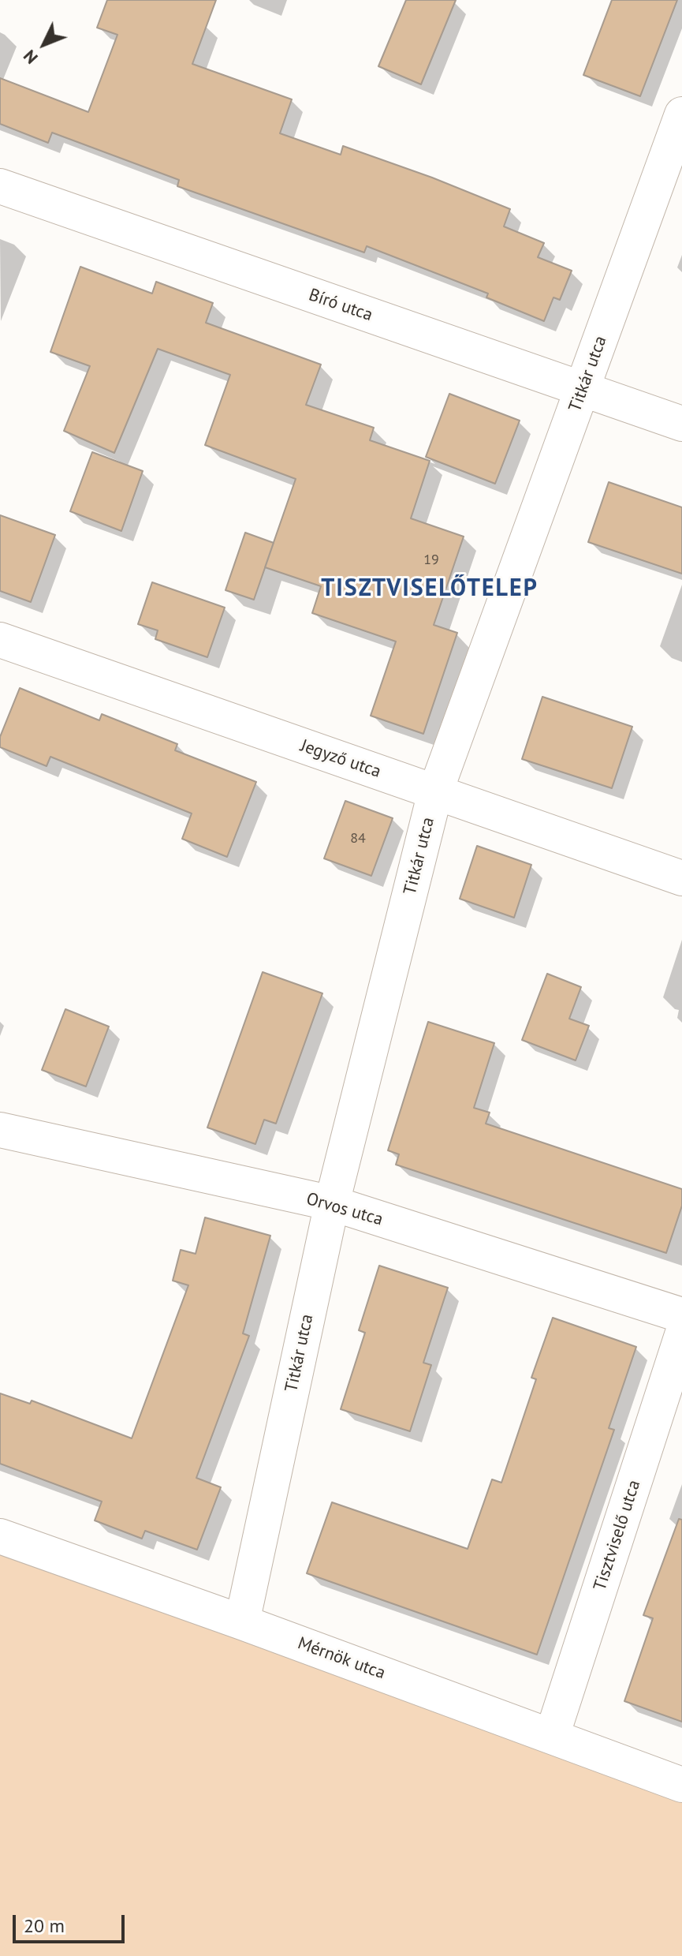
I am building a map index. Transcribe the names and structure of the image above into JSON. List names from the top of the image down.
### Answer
{
  "streets": {
    "street": [
      "Bíró utca",
      "Titkár utca",
      "Jegyző utca",
      "Orvos utca",
      "Tisztviselő utca",
      "Mérnök utca"
    ]
  },
  "crossings": [
    ["Bíró utca", "Titkár utca"],
    ["Titkár utca", "Jegyző utca"],
    ["Titkár utca", "Orvos utca"],
    ["Titkár utca", "Mérnök utca"],
    ["Tisztviselő utca", "Mérnök utca"]
  ],
  "districts": ["TISZTVISELŐTELEP"],
  "house_numbers": ["19", "84"],
  "scale_bar": "20 m",
  "north": "bottom left"
}
